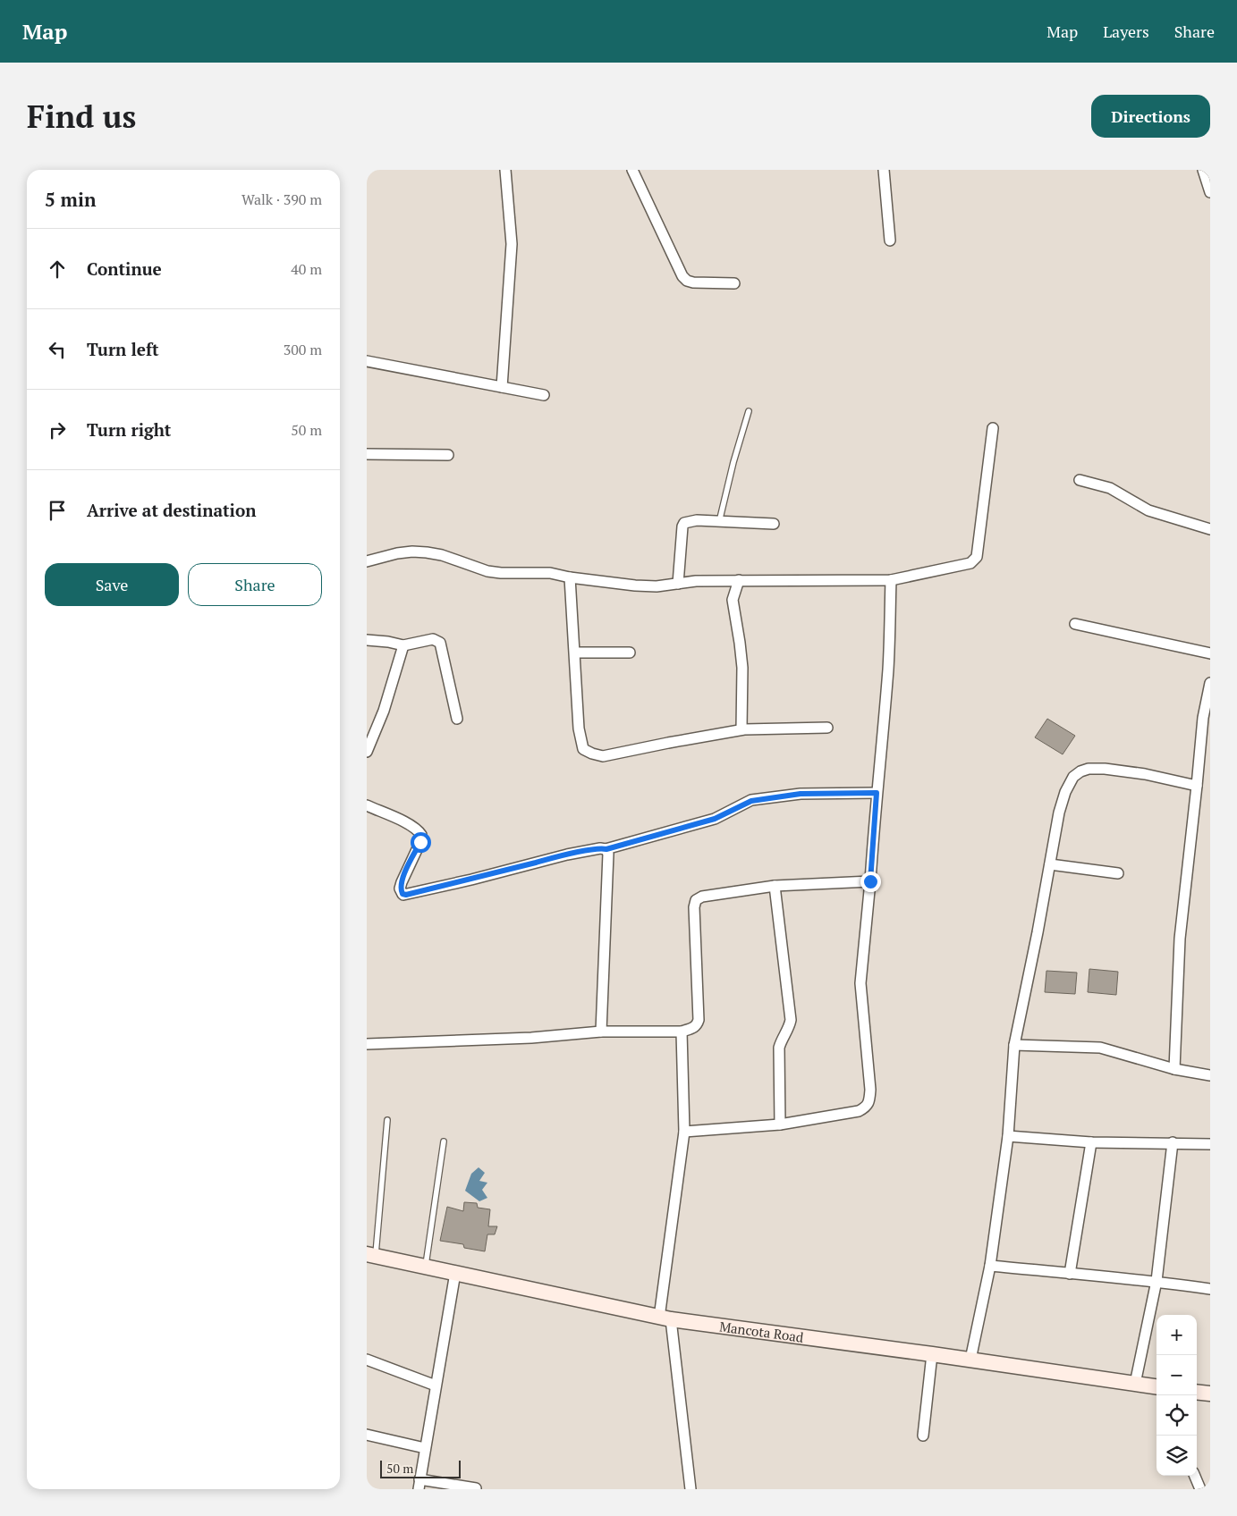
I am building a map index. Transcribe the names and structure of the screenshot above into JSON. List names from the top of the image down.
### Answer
{
  "streets": {
    "main road": ["Mancota Road"]
  },
  "scale_bar": "50 m",
  "page": {
    "header": "Map",
    "nav": ["Map", "Layers", "Share"],
    "buttons": [
      "Directions",
      ["Save", "Share"]
    ],
    "title": "Find us",
    "heading": ["5 min", "Walk · 390 m"],
    "list": [
      ["Continue", "40 m"],
      ["Turn left", "300 m"],
      ["Turn right", "50 m"],
      "Arrive at destination"
    ],
    "map_buttons": ["+", "−"],
    "scale": "50 m"
  }
}
